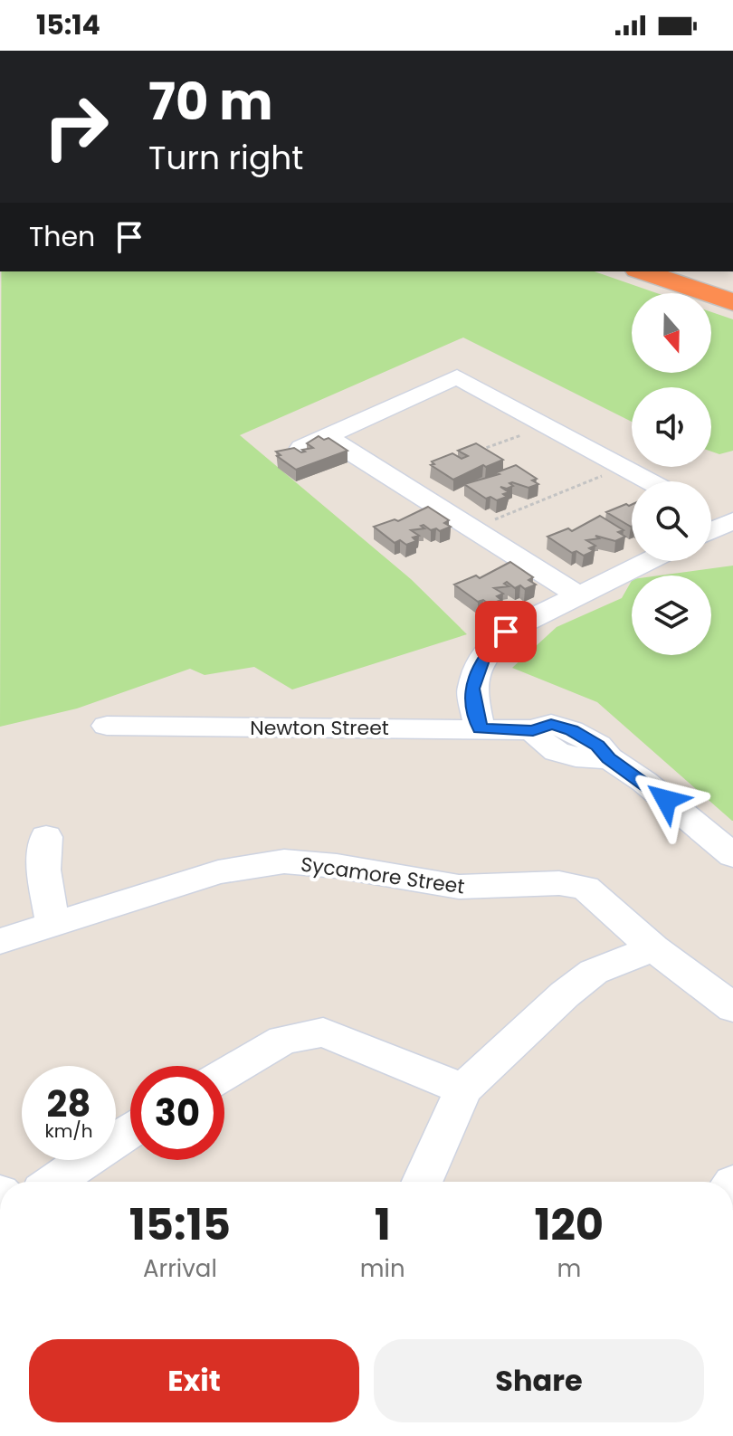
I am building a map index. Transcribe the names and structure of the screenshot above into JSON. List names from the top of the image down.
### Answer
{
  "streets": {
    "street": ["Newton Street", "Sycamore Street"]
  },
  "north": "bottom",
  "page": {
    "status": "15:14",
    "turn": ["70 m", "Turn right"],
    "then": "Then",
    "speed": "28 km/h",
    "limit": "30",
    "eta": [
      "15:15",
      "Arrival",
      "1",
      "min",
      "120",
      "m"
    ],
    "buttons": ["Exit", "Share"]
  }
}
